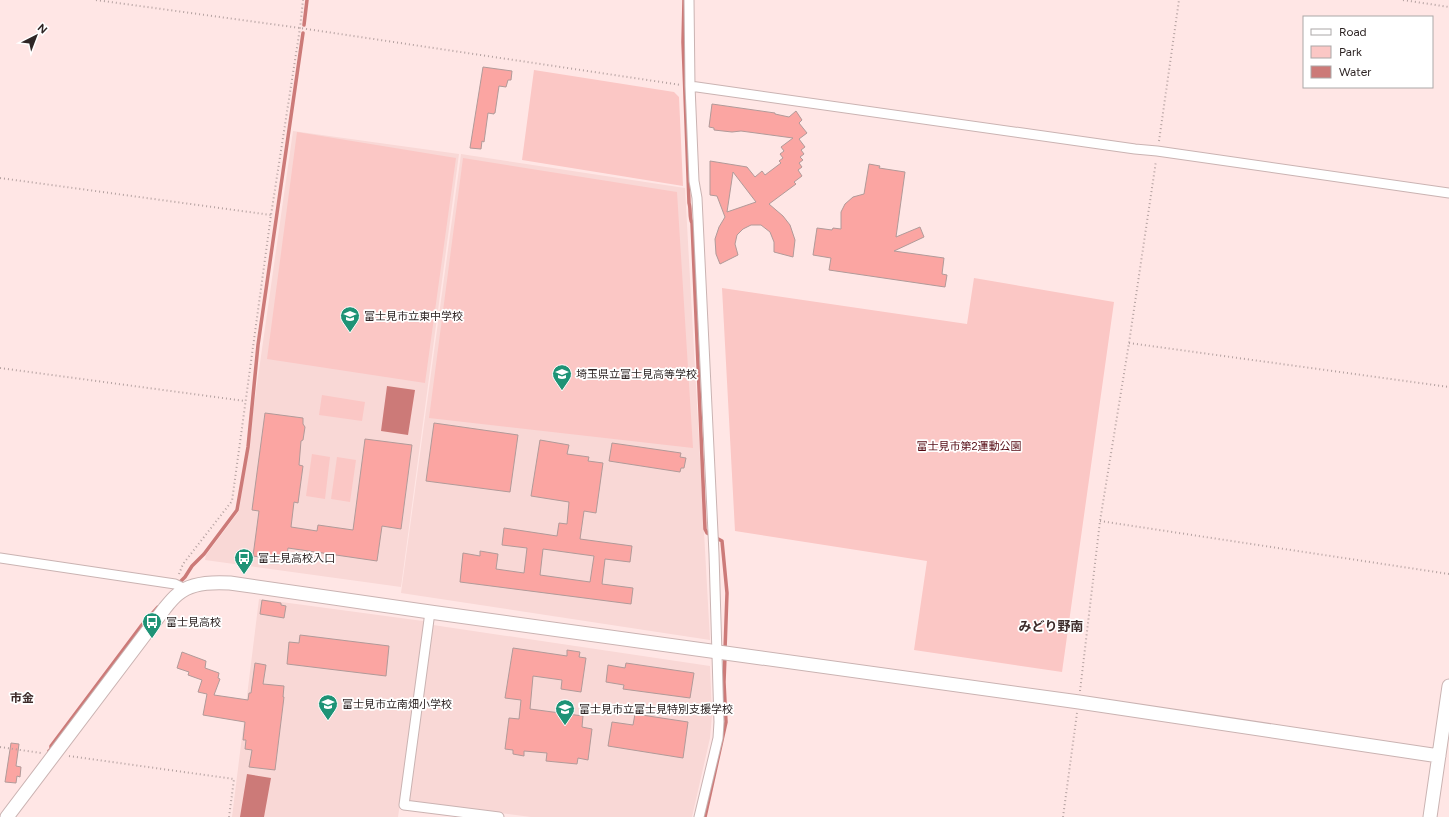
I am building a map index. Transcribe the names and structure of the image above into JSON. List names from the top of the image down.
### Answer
{
  "districts": ["みどり野南", "市金"],
  "parks": ["富士見市第2運動公園"],
  "places": {
    "school or university": [
      "富士見市立東中学校",
      "埼玉県立富士見高等学校",
      "富士見市立南畑小学校",
      "富士見市立富士見特別支援学校"
    ],
    "bus stop": ["富士見高校入口", "富士見高校"]
  },
  "legend": ["Road", "Park", "Water"],
  "north": "top right"
}
